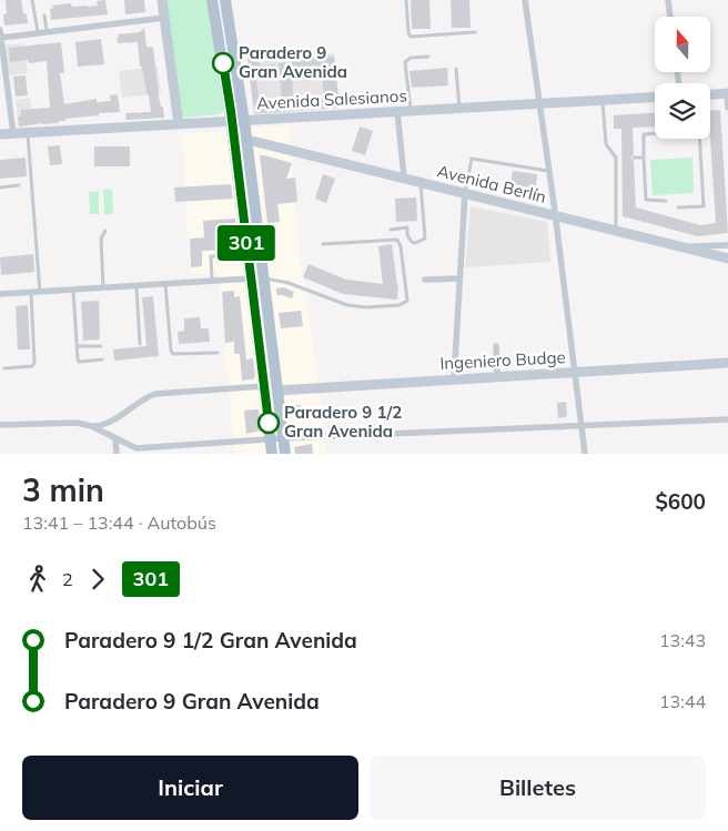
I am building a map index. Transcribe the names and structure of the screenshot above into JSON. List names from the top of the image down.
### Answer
{
  "streets": {
    "street": ["Avenida Salesianos", "Avenida Berlín", "Ingeniero Budge"]
  },
  "places": ["Paradero 9 Gran Avenida", "Paradero 9 1/2 Gran Avenida"],
  "lines": ["bus line 301"],
  "north": "top",
  "page": {
    "on_map": "301",
    "heading": ["3 min", "13:41 – 13:44 · Autobús", "$600"],
    "legs": ["2", "301"],
    "list": [
      {
        "name": "Paradero 9 1/2 Gran Avenida",
        "value": "13:43"
      },
      {
        "name": "Paradero 9 Gran Avenida",
        "value": "13:44"
      }
    ],
    "buttons": ["Iniciar", "Billetes"]
  }
}
